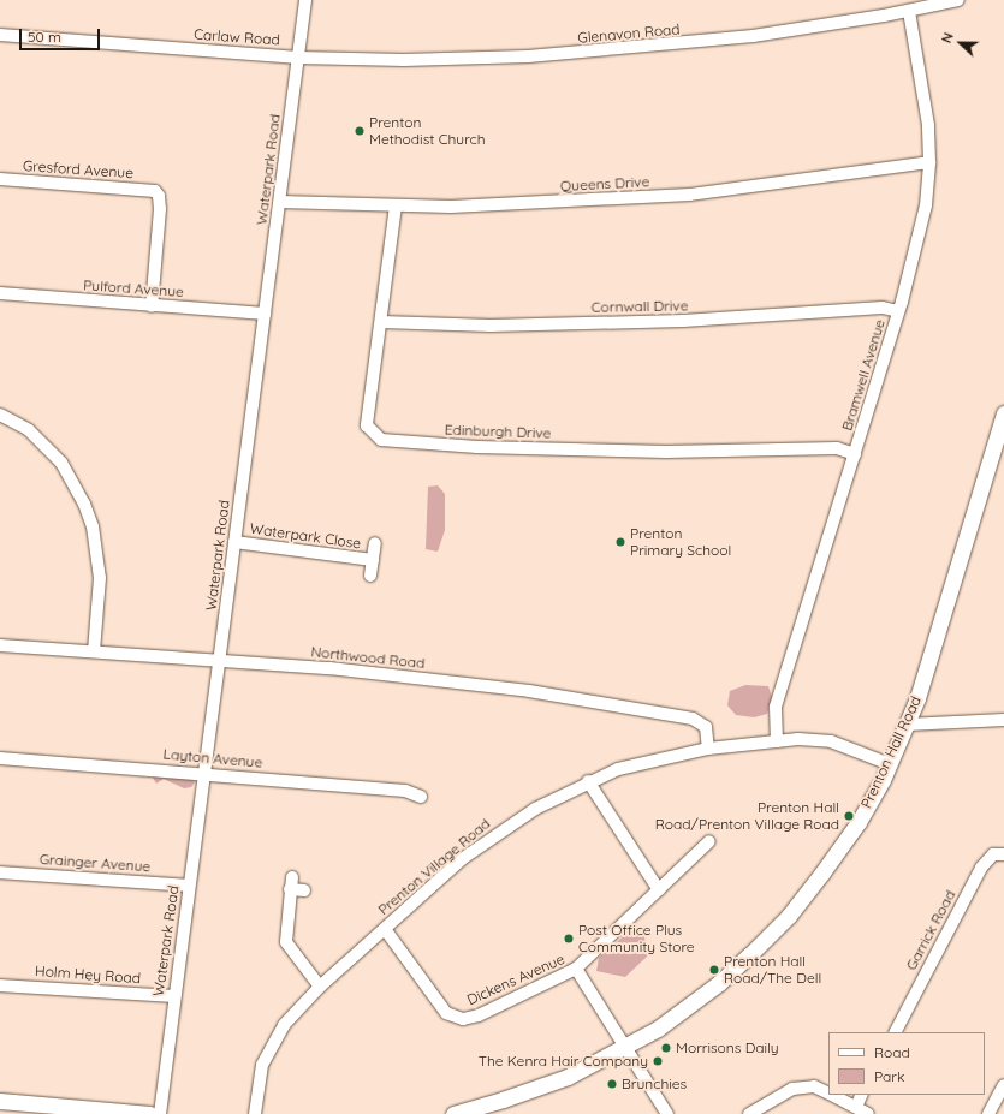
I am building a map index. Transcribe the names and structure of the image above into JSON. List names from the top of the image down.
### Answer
{
  "streets": {
    "street": [
      "Glenavon Road",
      "Carlaw Road",
      "Gresford Avenue",
      "Waterpark Road",
      "Queens Drive",
      "Pulford Avenue",
      "Cornwall Drive",
      "Bramwell Avenue",
      "Edinburgh Drive",
      "Waterpark Close",
      "Northwood Road",
      "Prenton Hall Road",
      "Layton Avenue",
      "Grainger Avenue",
      "Prenton Village Road",
      "Garrick Road",
      "Holm Hey Road",
      "Dickens Avenue"
    ]
  },
  "crossings": [
    ["Glenavon Road", "Carlaw Road"],
    ["Glenavon Road", "Waterpark Road"],
    ["Glenavon Road", "Bramwell Avenue"],
    ["Carlaw Road", "Waterpark Road"],
    ["Gresford Avenue", "Pulford Avenue"],
    ["Waterpark Road", "Queens Drive"],
    ["Waterpark Road", "Pulford Avenue"],
    ["Waterpark Road", "Waterpark Close"],
    ["Waterpark Road", "Northwood Road"],
    ["Waterpark Road", "Layton Avenue"],
    ["Waterpark Road", "Grainger Avenue"],
    ["Waterpark Road", "Holm Hey Road"],
    ["Queens Drive", "Bramwell Avenue"],
    ["Queens Drive", "Edinburgh Drive"],
    ["Cornwall Drive", "Bramwell Avenue"],
    ["Cornwall Drive", "Edinburgh Drive"],
    ["Bramwell Avenue", "Edinburgh Drive"],
    ["Bramwell Avenue", "Prenton Village Road"],
    ["Northwood Road", "Prenton Village Road"],
    ["Prenton Hall Road", "Prenton Village Road"],
    ["Prenton Village Road", "Dickens Avenue"]
  ],
  "places": [
    "Prenton Methodist Church",
    "Prenton Primary School",
    "Prenton Hall Road/Prenton Village Road",
    "Post Office Plus Community Store",
    "Prenton Hall Road/The Dell",
    "Morrisons Daily",
    "The Kenra Hair Company",
    "Brunchies"
  ],
  "legend": ["Road", "Park"],
  "scale_bar": "50 m",
  "north": "left"
}
